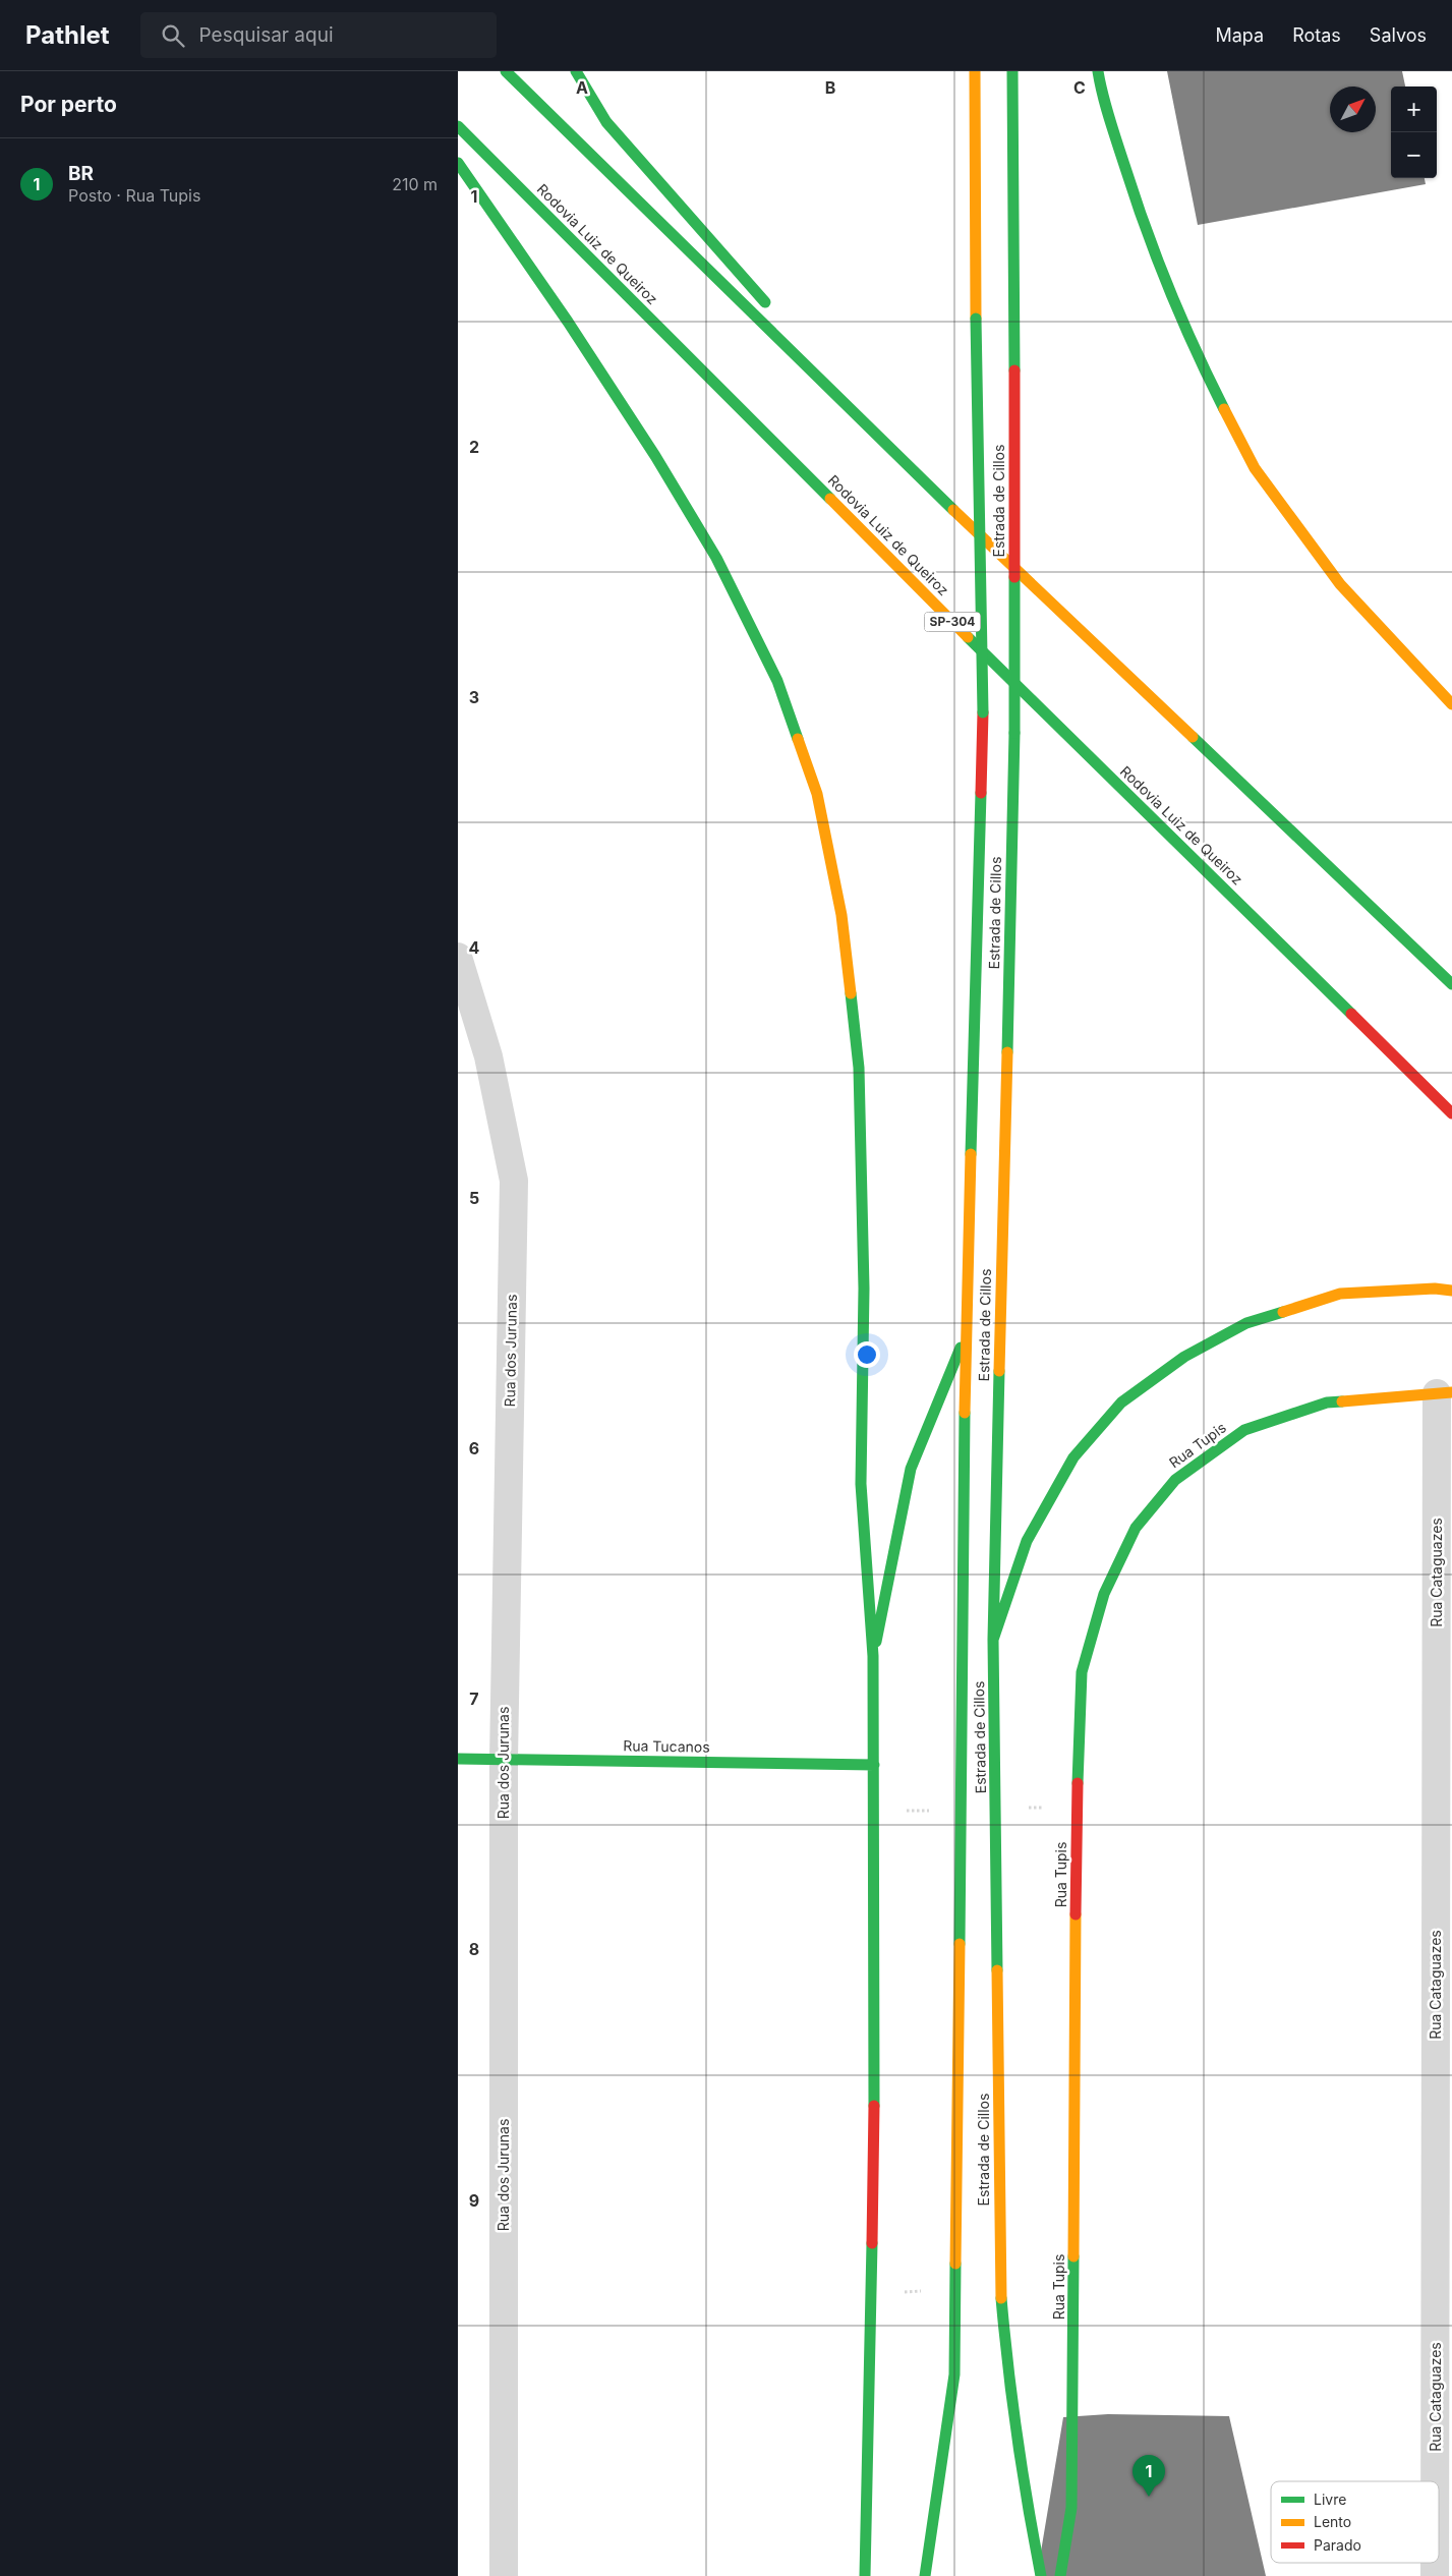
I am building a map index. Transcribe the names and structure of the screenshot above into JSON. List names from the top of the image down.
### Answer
{
  "streets": {
    "main road": [
      "Rodovia Luiz de Queiroz",
      "Estrada de Cillos",
      "SP-304",
      "Rua Tupis",
      "Rua Tucanos"
    ],
    "street": ["Rua dos Jurunas", "Rua Cataguazes"]
  },
  "crossings": [
    ["Rua dos Jurunas", "Rua Tucanos"],
    ["Rua Tupis", "Rua Cataguazes"]
  ],
  "legend": ["Livre", "Lento", "Parado"],
  "north": "top right",
  "page": {
    "header": "Pathlet",
    "search": "Pesquisar aqui",
    "nav": ["Mapa", "Rotas", "Salvos"],
    "heading": "Por perto",
    "map_buttons": ["+", "−"],
    "list": [
      {
        "mark": "1",
        "name": "BR",
        "note": "Posto · Rua Tupis",
        "value": "210 m"
      }
    ],
    "pins": "1"
  },
  "grid": {
    "columns": ["A", "B", "C"],
    "rows": [
      "1",
      "2",
      "3",
      "4",
      "5",
      "6",
      "7",
      "8",
      "9"
    ]
  }
}
